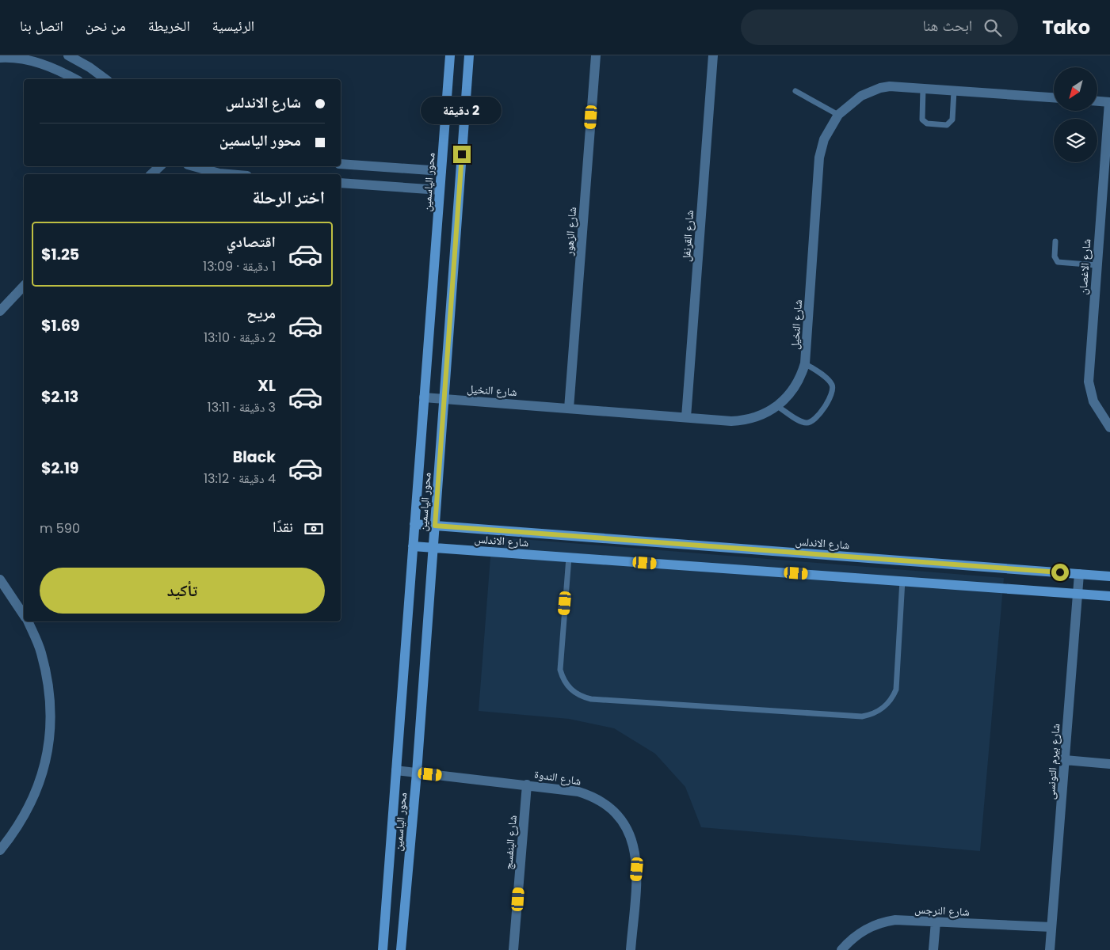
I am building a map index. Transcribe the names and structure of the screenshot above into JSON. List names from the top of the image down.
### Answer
{
  "streets": {
    "street": [
      "محور الياسمين",
      "شارع الزهور",
      "شارع القرنفل",
      "شارع الاغصان",
      "شارع النخيل",
      "شارع الاندلس",
      "شارع بيرم التونسى",
      "شارع الندوة",
      "شارع البنفسج",
      "شارع النرجس"
    ]
  },
  "crossings": [
    ["محور الياسمين", "شارع النخيل"],
    ["محور الياسمين", "شارع الاندلس"],
    ["محور الياسمين", "شارع الندوة"],
    ["شارع الزهور", "شارع النخيل"],
    ["شارع القرنفل", "شارع النخيل"],
    ["شارع الاندلس", "شارع بيرم التونسى"],
    ["شارع بيرم التونسى", "شارع النرجس"],
    ["شارع الندوة", "شارع البنفسج"]
  ],
  "north": "bottom left",
  "page": {
    "header": "Tako",
    "search": "ابحث هنا",
    "nav": [
      "الرئيسية",
      "الخريطة",
      "من نحن",
      "اتصل بنا"
    ],
    "banner": ["شارع الاندلس", "محور الياسمين"],
    "bubble": "2 دقيقة",
    "heading": "اختر الرحلة",
    "list": [
      {
        "name": "اقتصادي",
        "note": "1 دقيقة · 13:09",
        "value": "$1.25"
      },
      {
        "name": "مريح",
        "note": "2 دقيقة · 13:10",
        "value": "$1.69"
      },
      {
        "name": "XL",
        "note": "3 دقيقة · 13:11",
        "value": "$2.13"
      },
      {
        "name": "Black",
        "note": "4 دقيقة · 13:12",
        "value": "$2.19"
      }
    ],
    "pay": ["نقدًا", "590 m"],
    "buttons": "تأكيد"
  }
}
